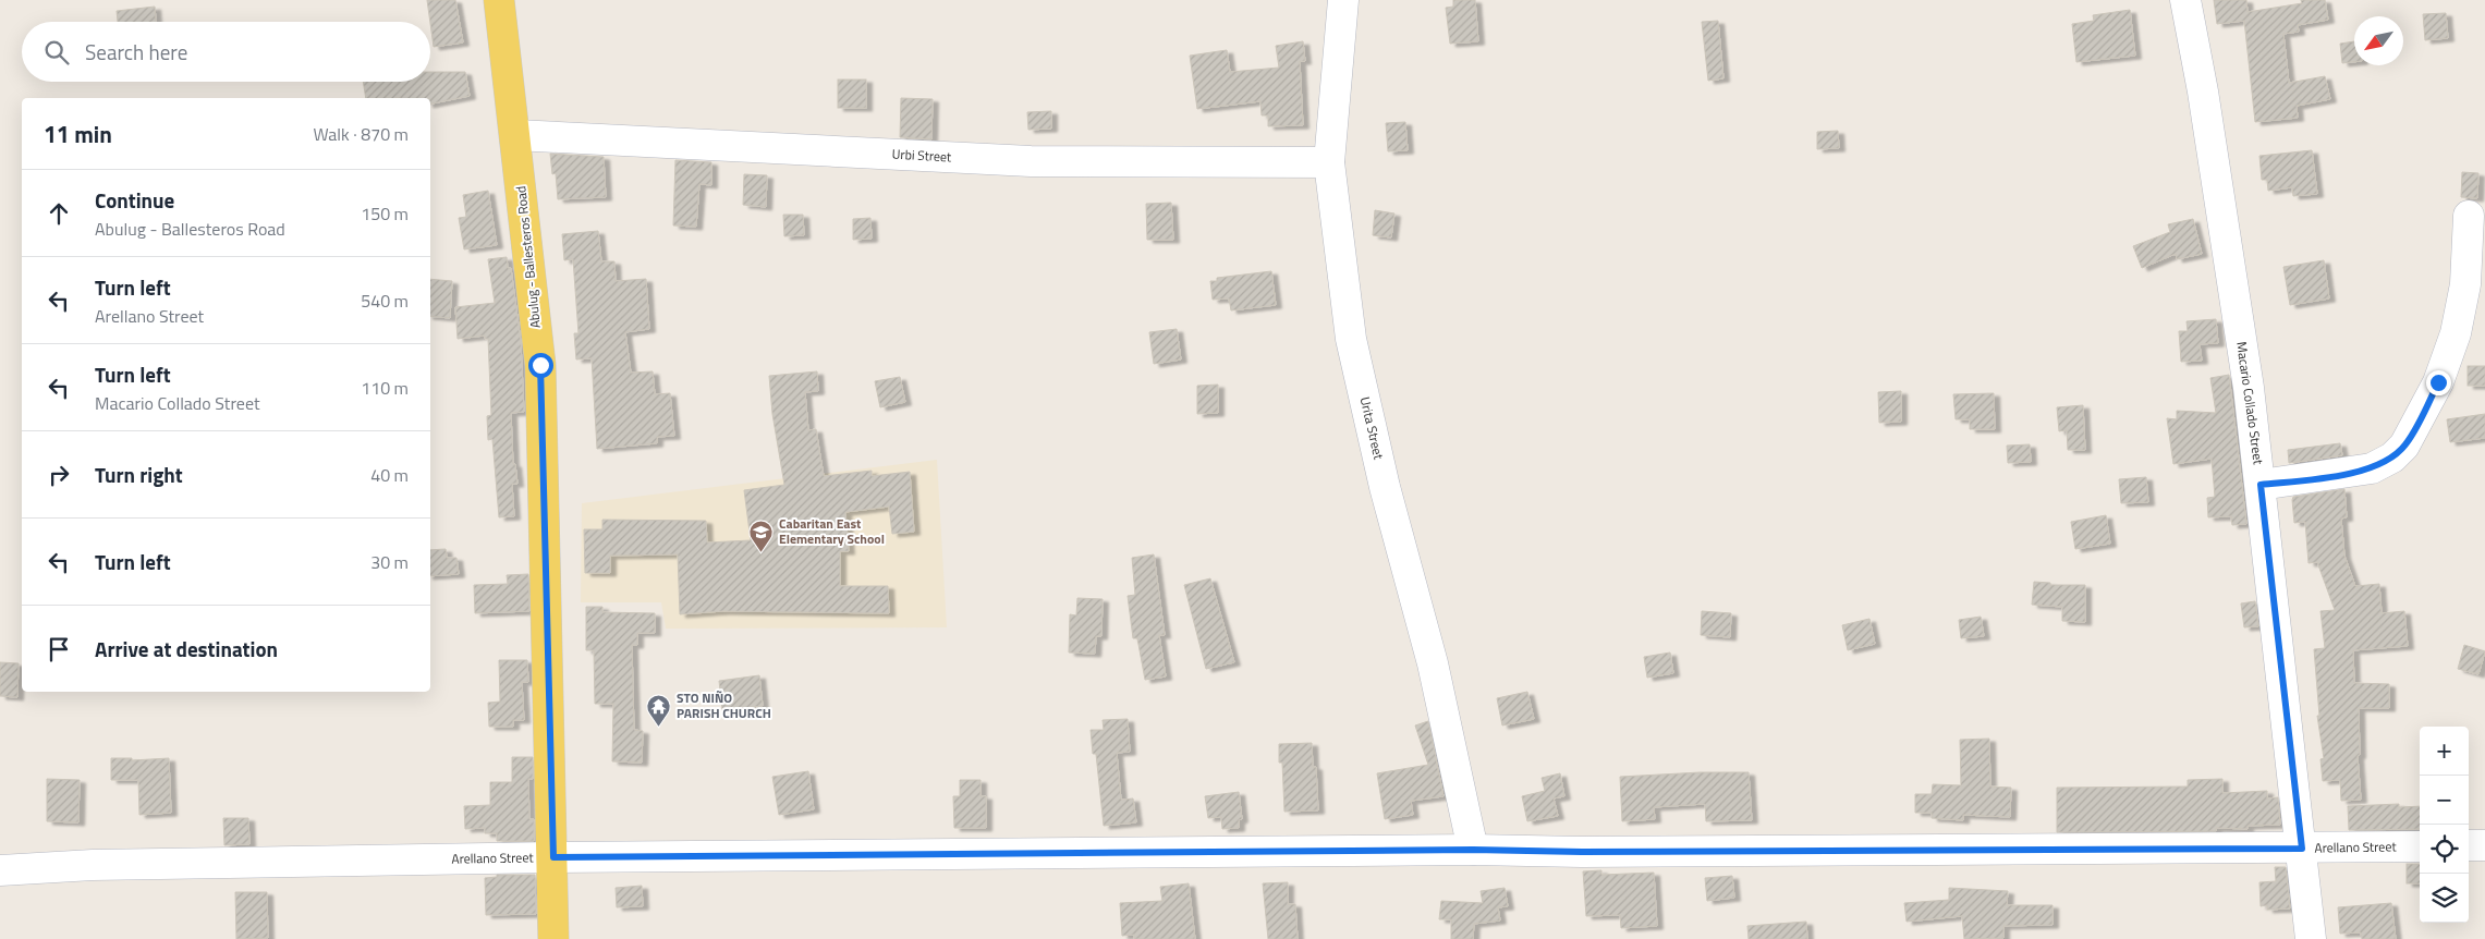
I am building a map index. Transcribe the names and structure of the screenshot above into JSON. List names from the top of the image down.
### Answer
{
  "streets": {
    "main road": ["Abulug - Ballesteros Road"],
    "street": [
      "Urbi Street",
      "Macario Collado Street",
      "Urita Street",
      "Arellano Street"
    ]
  },
  "crossings": [
    ["Urbi Street", "Abulug - Ballesteros Road"],
    ["Urbi Street", "Urita Street"],
    ["Abulug - Ballesteros Road", "Arellano Street"],
    ["Macario Collado Street", "Arellano Street"],
    ["Urita Street", "Arellano Street"]
  ],
  "places": {
    "school or university": ["Cabaritan East Elementary School"],
    "temple": ["STO NIÑO PARISH CHURCH"]
  },
  "north": "bottom left",
  "page": {
    "search": "Search here",
    "heading": ["11 min", "Walk · 870 m"],
    "list": [
      ["Continue", "Abulug - Ballesteros Road", "150 m"],
      ["Turn left", "Arellano Street", "540 m"],
      ["Turn left", "Macario Collado Street", "110 m"],
      ["Turn right", "40 m"],
      ["Turn left", "30 m"],
      "Arrive at destination"
    ],
    "map_buttons": ["+", "−"]
  }
}
